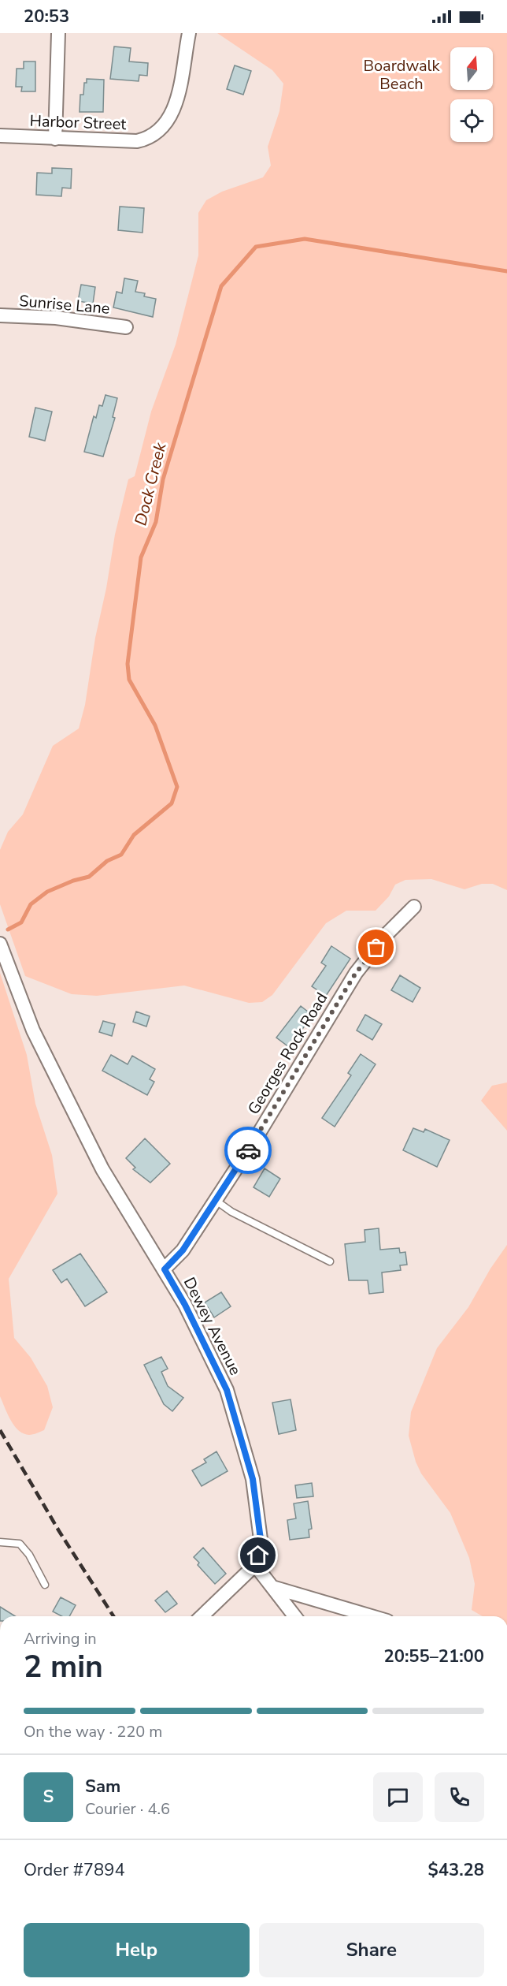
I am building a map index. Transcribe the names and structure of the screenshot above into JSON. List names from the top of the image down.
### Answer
{
  "streets": {
    "street": [
      "Harbor Street",
      "Sunrise Lane",
      "Georges Rock Road",
      "Dewey Avenue"
    ]
  },
  "crossings": [
    ["Georges Rock Road", "Dewey Avenue"]
  ],
  "water": ["Dock Creek"],
  "parks": ["Boardwalk Beach"],
  "north": "top",
  "page": {
    "status": "20:53",
    "heading": ["2 min", "Arriving in", "20:55–21:00"],
    "panel": [
      "Sam",
      "Courier · 4.6",
      "Order #7894",
      "$43.28"
    ],
    "bar": "On the way · 220 m",
    "round": "S",
    "buttons": ["Help", "Share"]
  }
}
